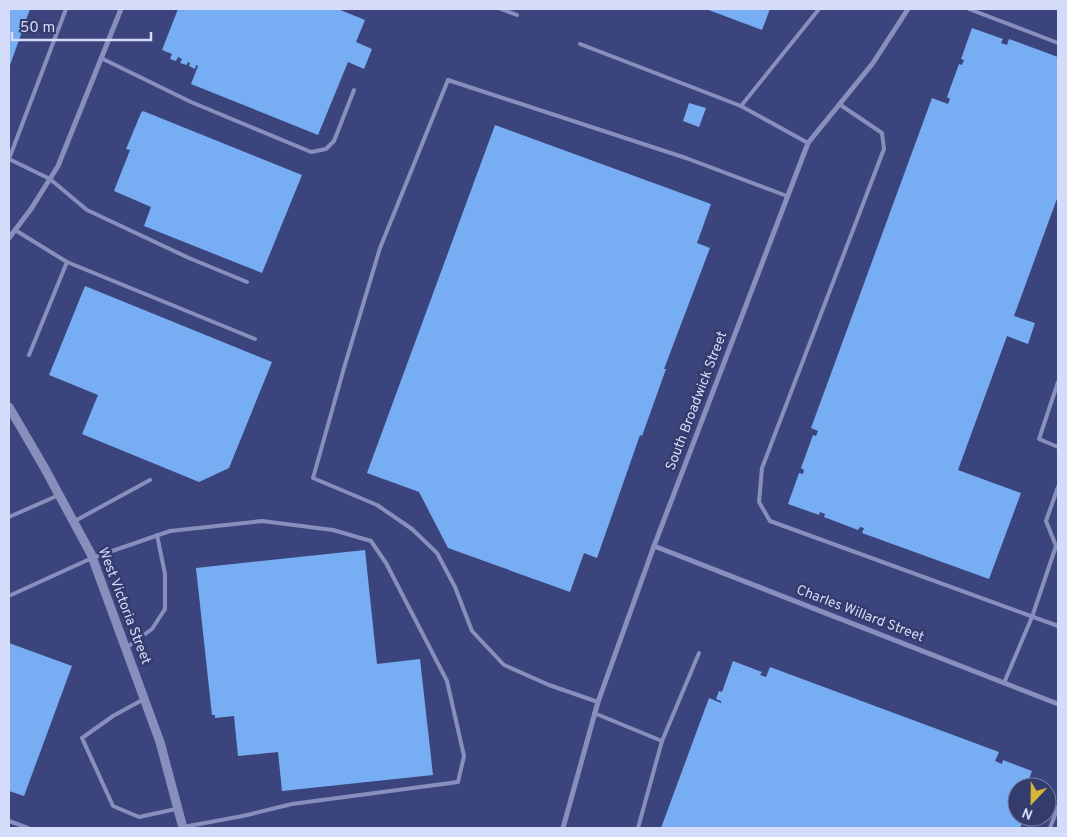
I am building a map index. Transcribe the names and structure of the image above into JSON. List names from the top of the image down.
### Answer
{
  "streets": {
    "street": ["South Broadwick Street", "West Victoria Street", "Charles Willard Street"]
  },
  "crossings": [
    ["South Broadwick Street", "Charles Willard Street"]
  ],
  "scale_bar": "50 m",
  "north": "bottom"
}
